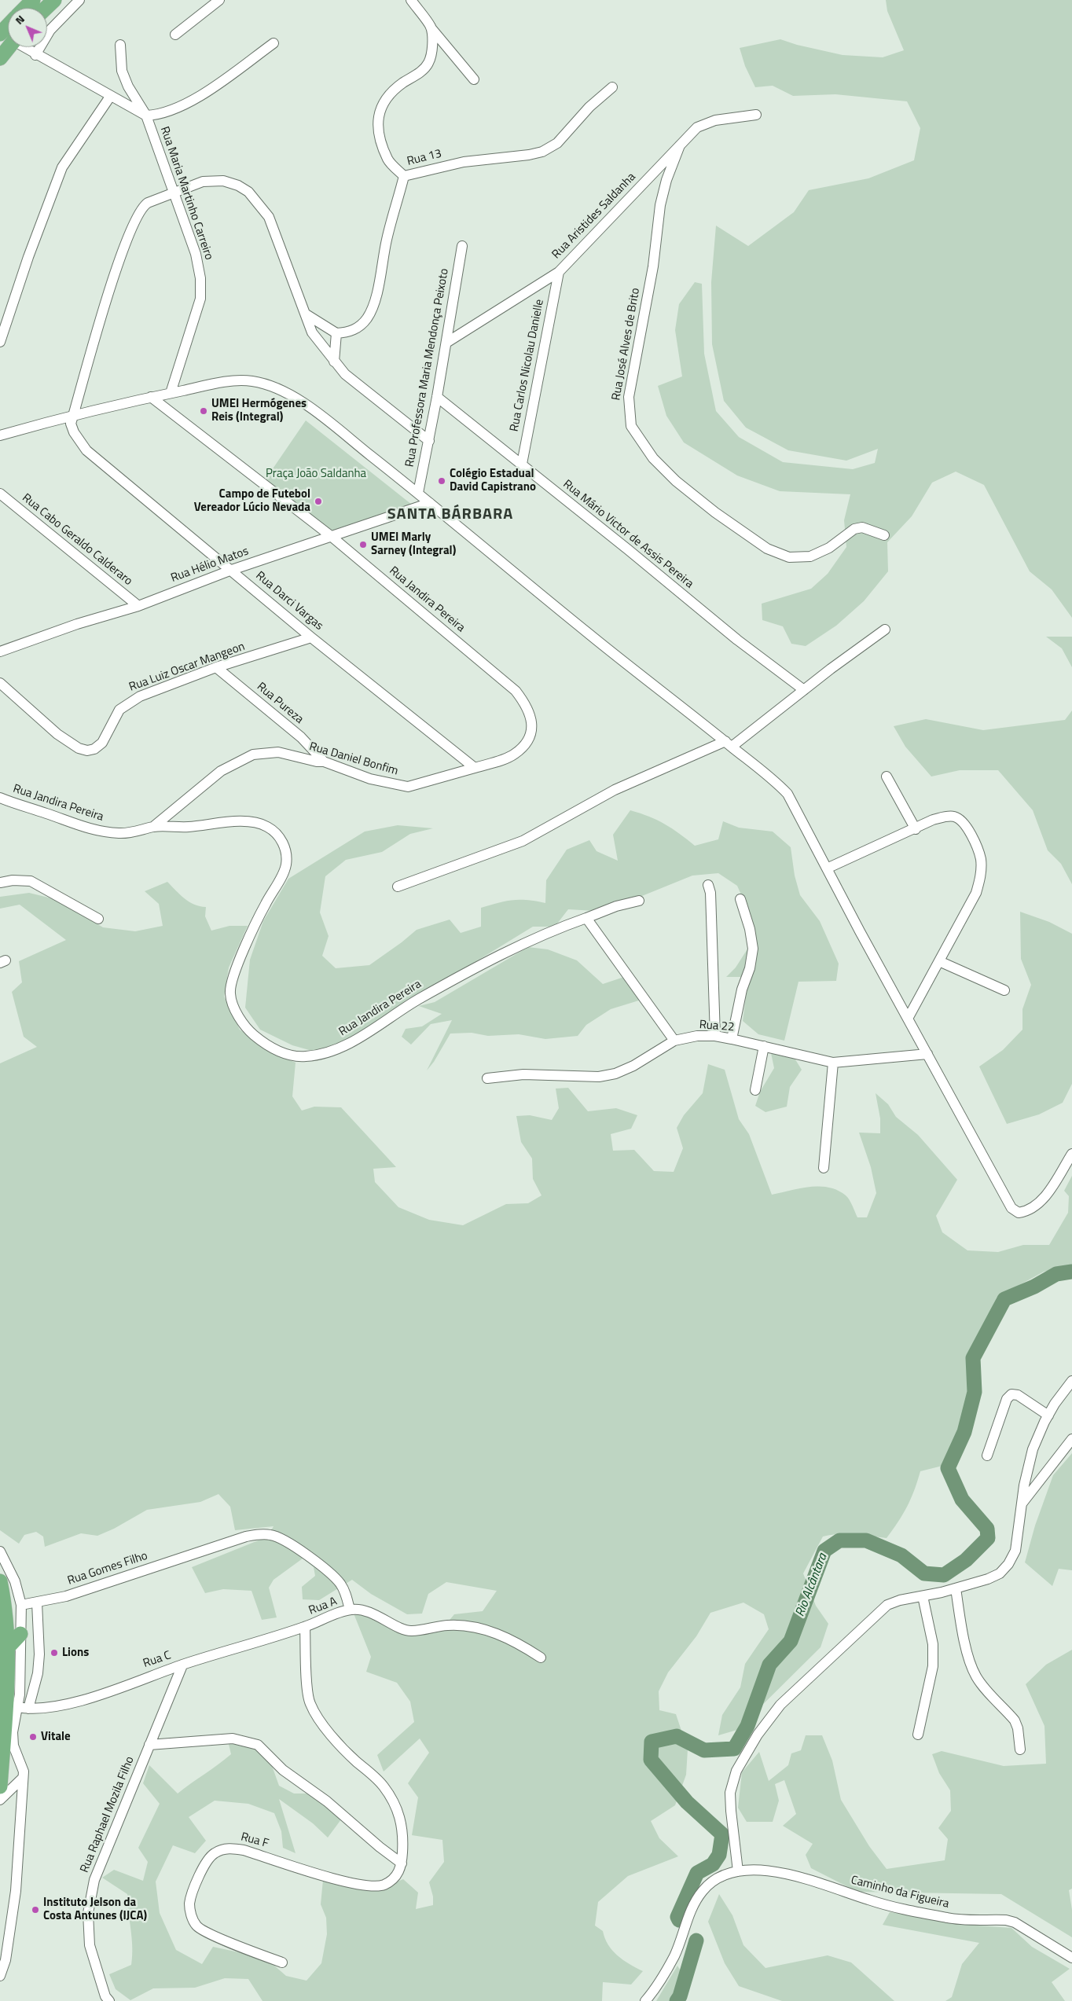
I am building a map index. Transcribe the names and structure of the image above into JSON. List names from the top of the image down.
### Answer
{
  "streets": {
    "street": [
      "Rua 13",
      "Rua Maria Martinho Carreiro",
      "Rua Aristides Saldanha",
      "Rua José Alves de Brito",
      "Rua Carlos Nicolau Danielle",
      "Rua Professora Maria Mendonça Peixoto",
      "Rua Mário Victor de Assis Pereira",
      "Rua Cabo Geraldo Calderaro",
      "Rua Hélio Matos",
      "Rua Jandira Pereira",
      "Rua Darci Vargas",
      "Rua Luiz Oscar Mangeon",
      "Rua Pureza",
      "Rua Daniel Bonfim",
      "Rua 22",
      "Rua Gomes Filho",
      "Rua A",
      "Rua C",
      "Rua Raphael Mozila Filho",
      "Rua F",
      "Caminho da Figueira"
    ]
  },
  "crossings": [
    ["Rua Aristides Saldanha", "Rua José Alves de Brito"],
    ["Rua Aristides Saldanha", "Rua Carlos Nicolau Danielle"],
    ["Rua Aristides Saldanha", "Rua Professora Maria Mendonça Peixoto"],
    ["Rua Carlos Nicolau Danielle", "Rua Mário Victor de Assis Pereira"],
    ["Rua Professora Maria Mendonça Peixoto", "Rua Mário Victor de Assis Pereira"],
    ["Rua Cabo Geraldo Calderaro", "Rua Hélio Matos"],
    ["Rua Hélio Matos", "Rua Jandira Pereira"],
    ["Rua Hélio Matos", "Rua Darci Vargas"],
    ["Rua Jandira Pereira", "Rua Darci Vargas"],
    ["Rua Jandira Pereira", "Rua Daniel Bonfim"],
    ["Rua Darci Vargas", "Rua Luiz Oscar Mangeon"],
    ["Rua Darci Vargas", "Rua Daniel Bonfim"],
    ["Rua Luiz Oscar Mangeon", "Rua Pureza"],
    ["Rua Pureza", "Rua Daniel Bonfim"],
    ["Rua Gomes Filho", "Rua A"],
    ["Rua A", "Rua C"],
    ["Rua A", "Rua F"],
    ["Rua C", "Rua Raphael Mozila Filho"],
    ["Rua C", "Rua F"]
  ],
  "districts": ["SANTA BÁRBARA"],
  "water": ["Rio Alcântara"],
  "parks": ["Praça João Saldanha"],
  "places": [
    "UMEI Hermógenes Reis (Integral)",
    "Colégio Estadual David Capistrano",
    "Campo de Futebol Vereador Lúcio Nevada",
    "UMEI Marly Sarney (Integral)",
    "Lions",
    "Vitale",
    "Instituto Jelson da Costa Antunes (IJCA)"
  ],
  "north": "top left"
}
